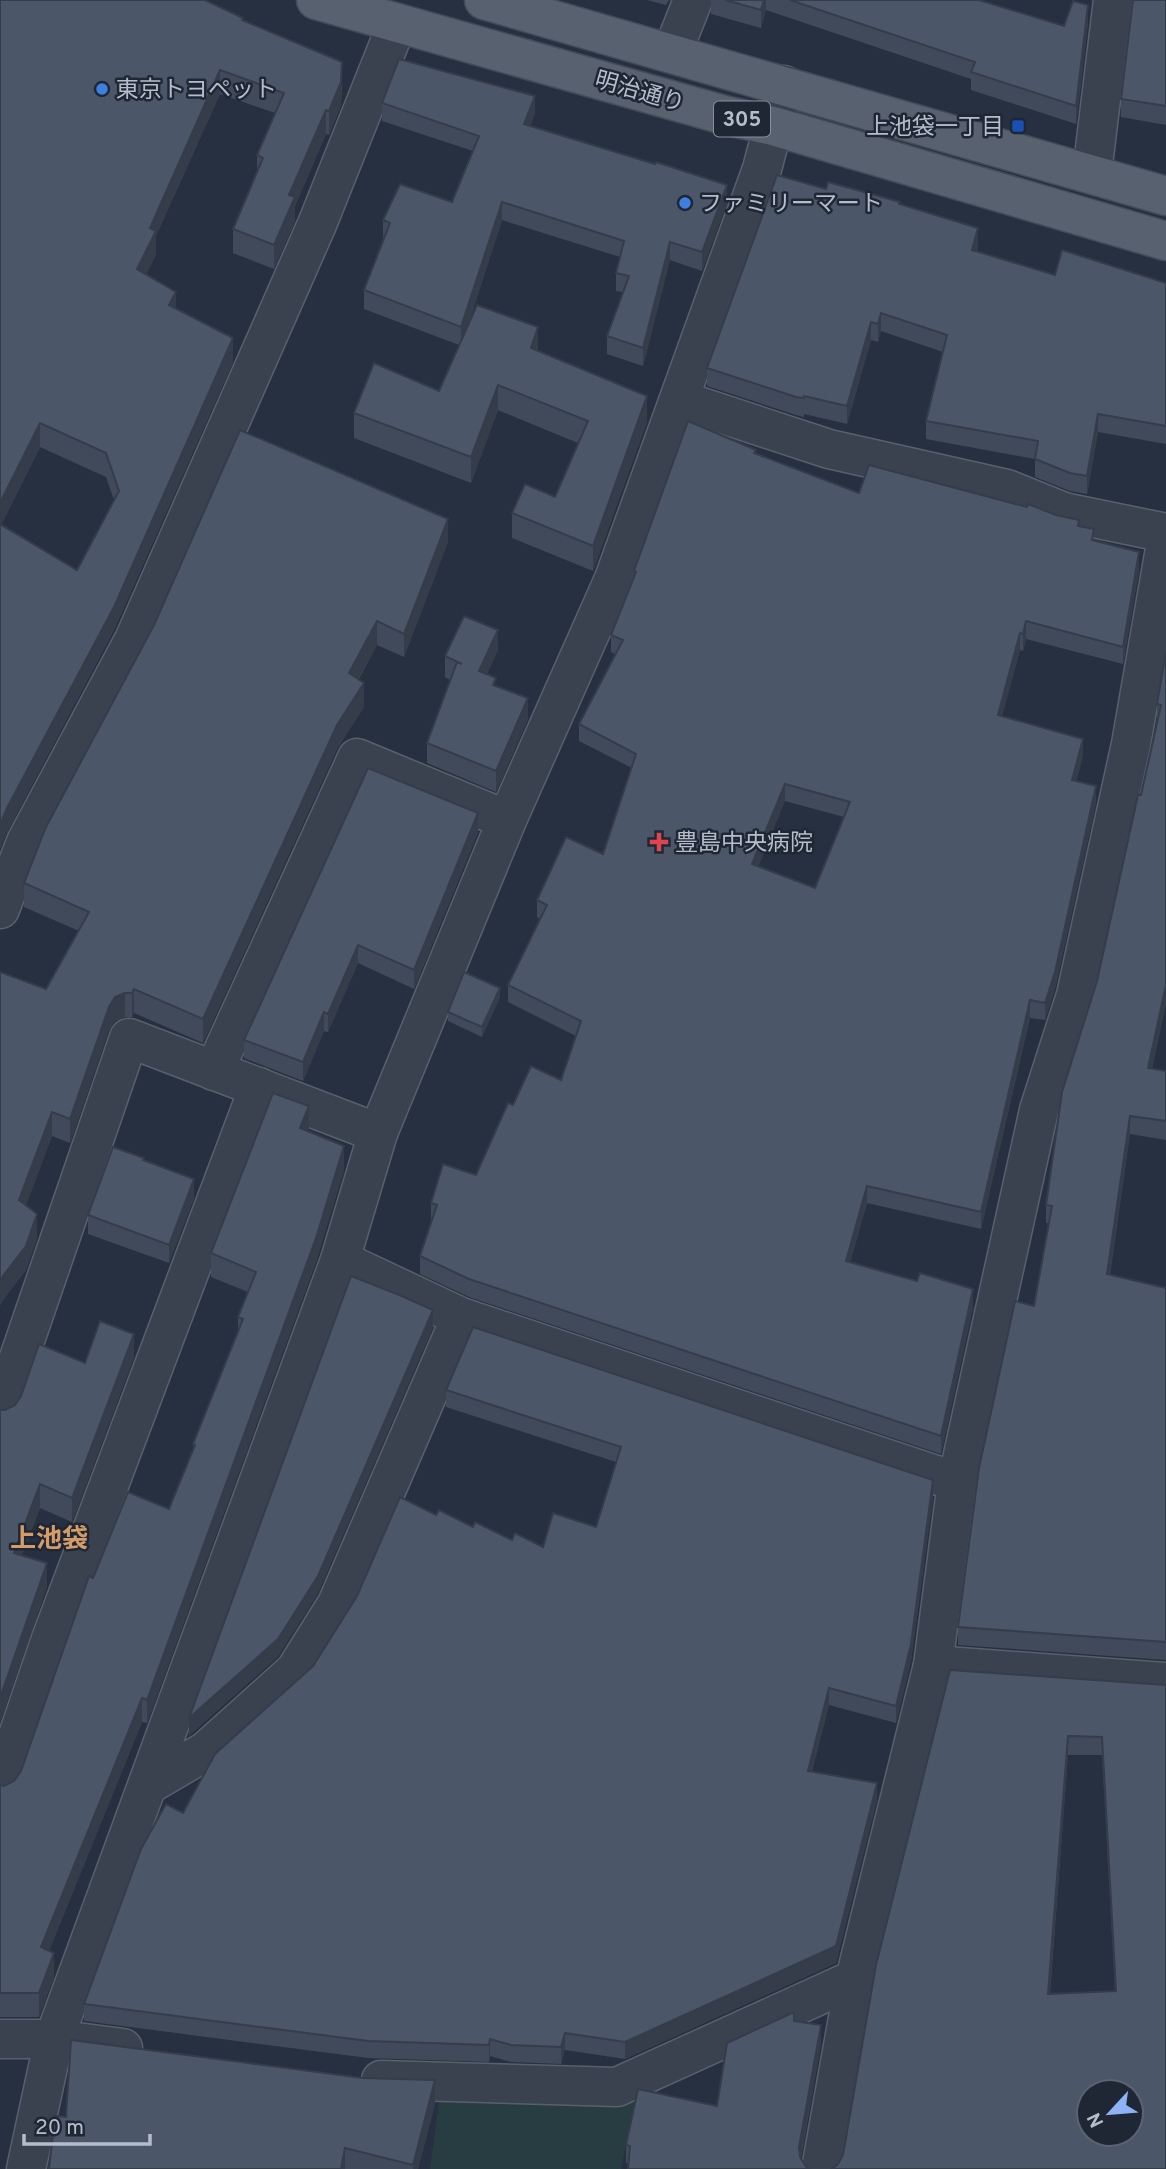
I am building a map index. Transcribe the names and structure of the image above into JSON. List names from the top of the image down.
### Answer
{
  "streets": {
    "main road": ["明治通り", "305"]
  },
  "districts": ["上池袋"],
  "places": {
    "other": ["東京トヨペット", "ファミリーマート"],
    "transit": ["上池袋一丁目"],
    "health": ["豊島中央病院"]
  },
  "scale_bar": "20 m",
  "north": "bottom left"
}
